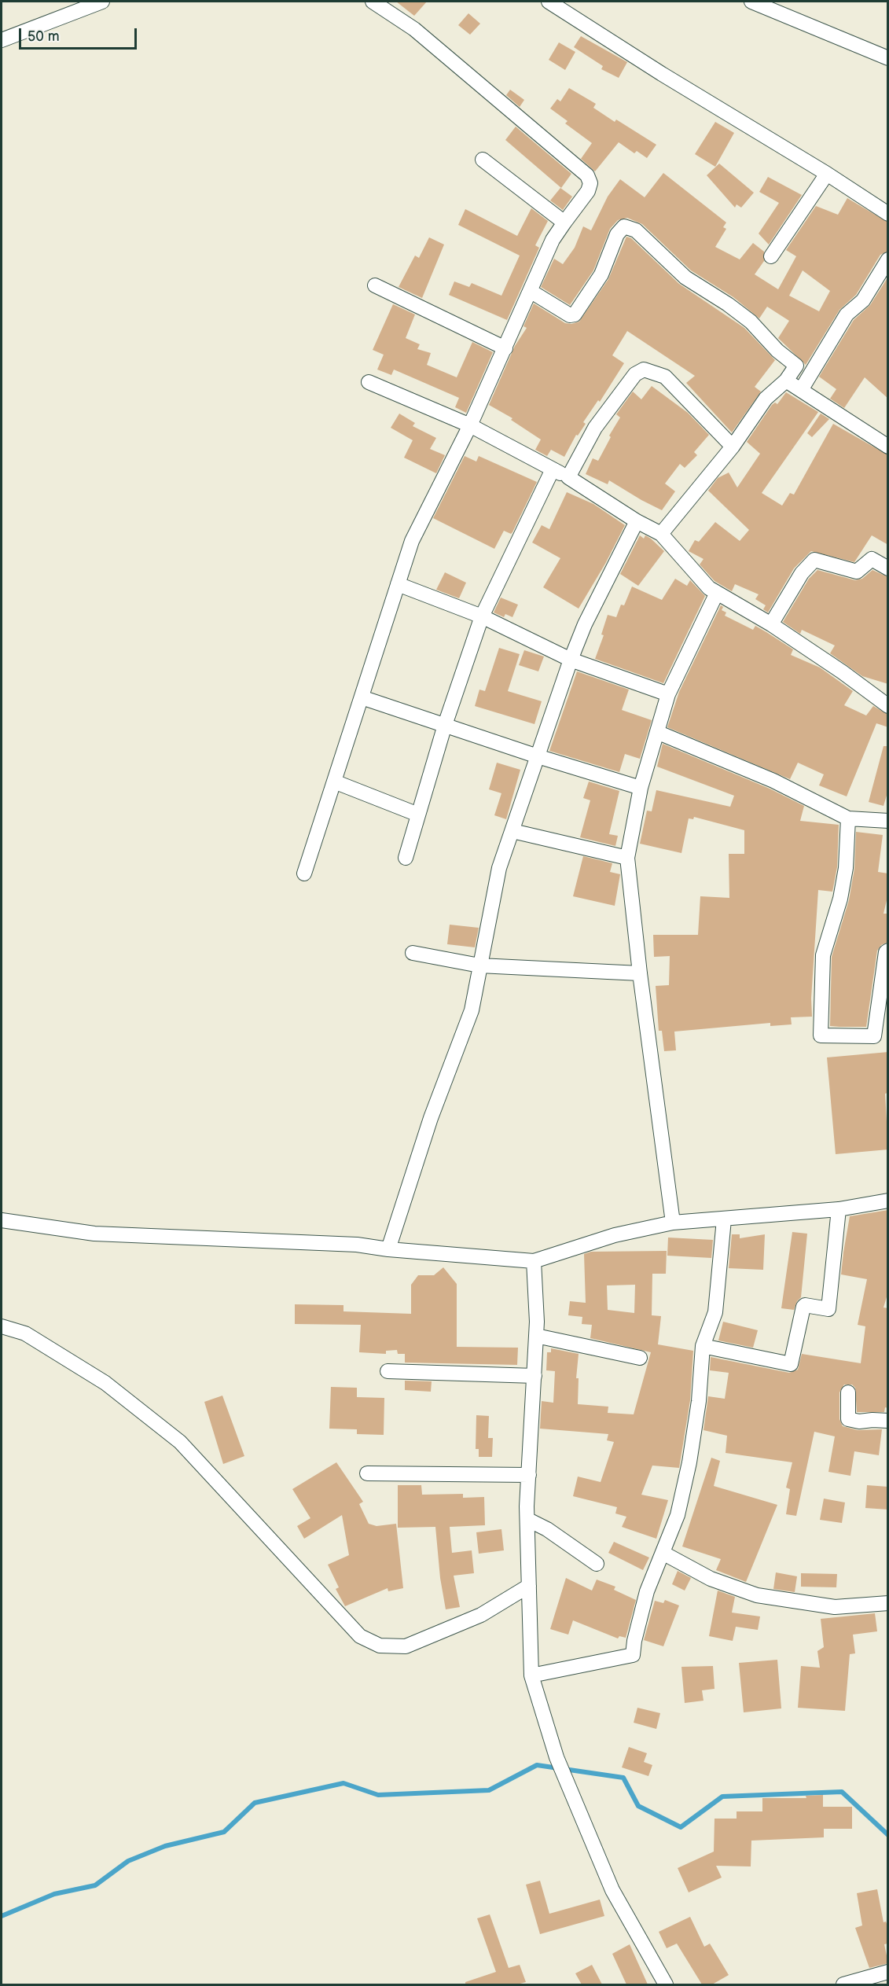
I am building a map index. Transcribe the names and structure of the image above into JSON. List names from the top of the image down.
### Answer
{
  "scale_bar": "50 m"
}
